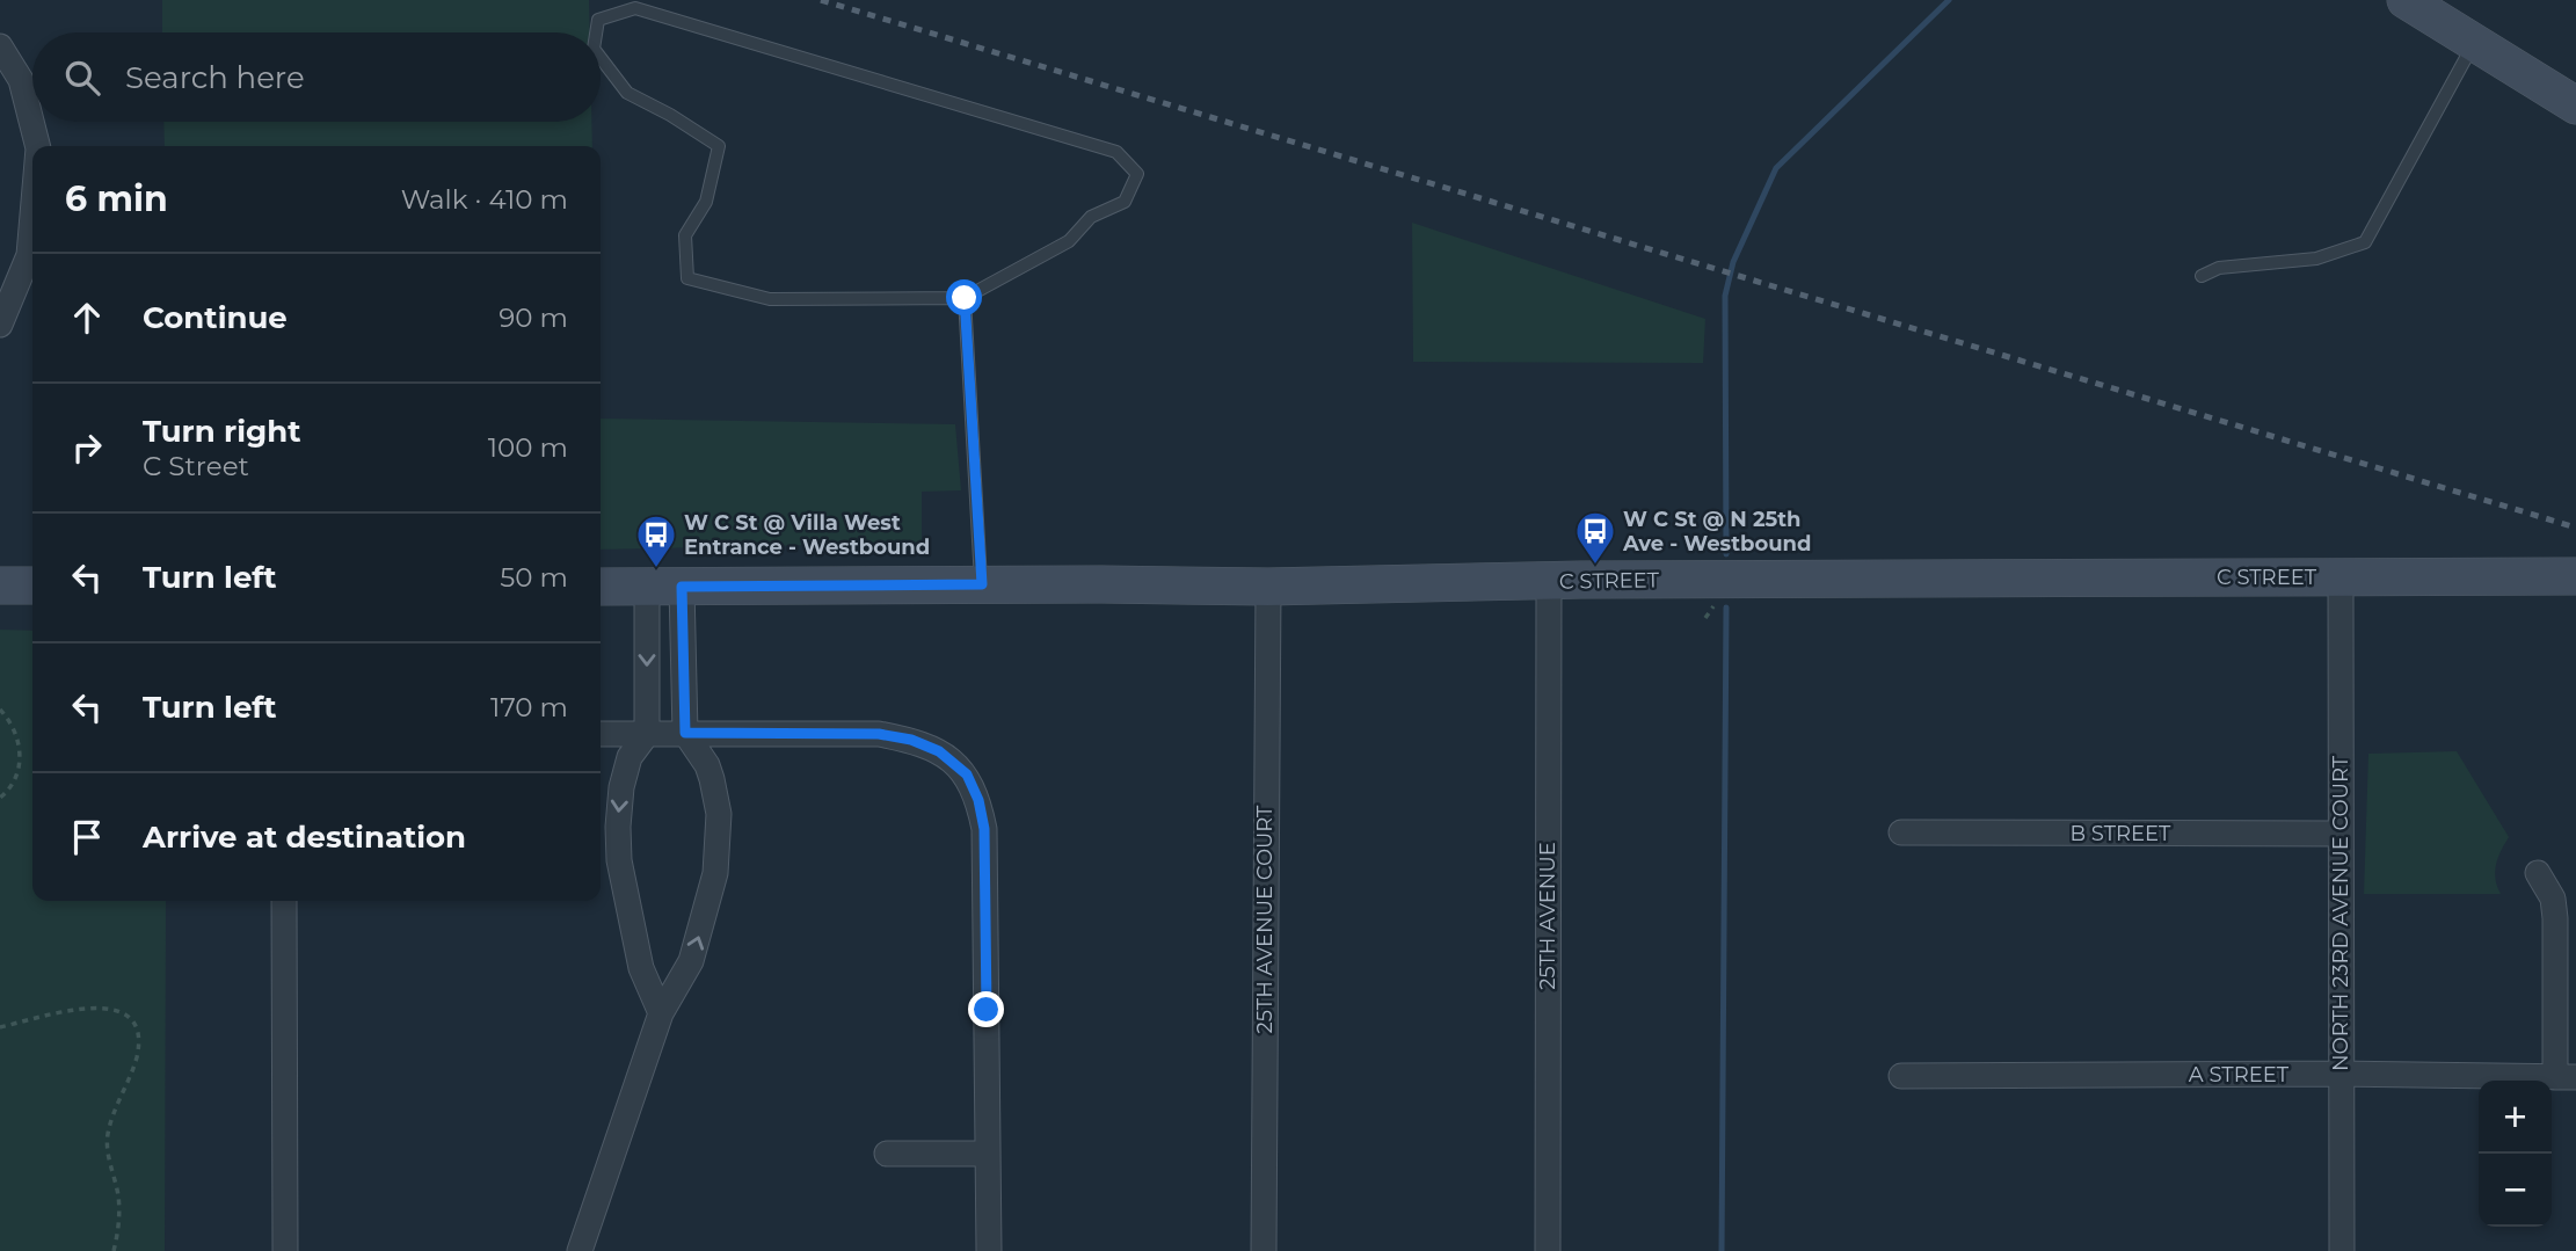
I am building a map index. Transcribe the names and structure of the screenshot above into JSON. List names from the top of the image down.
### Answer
{
  "streets": {
    "street": [
      "C STREET",
      "B STREET",
      "NORTH 23RD AVENUE COURT",
      "25TH AVENUE",
      "25TH AVENUE COURT",
      "A STREET"
    ]
  },
  "crossings": [
    ["C STREET", "NORTH 23RD AVENUE COURT"],
    ["C STREET", "25TH AVENUE"],
    ["C STREET", "25TH AVENUE COURT"],
    ["B STREET", "NORTH 23RD AVENUE COURT"],
    ["NORTH 23RD AVENUE COURT", "A STREET"]
  ],
  "places": {
    "bus stop": ["W C St @ N 25th Ave - Westbound", "W C St @ Villa West Entrance - Westbound"]
  },
  "page": {
    "search": "Search here",
    "heading": ["6 min", "Walk · 410 m"],
    "list": [
      ["Continue", "90 m"],
      ["Turn right", "C Street", "100 m"],
      ["Turn left", "50 m"],
      ["Turn left", "170 m"],
      "Arrive at destination"
    ],
    "map_buttons": ["+", "−"]
  }
}
